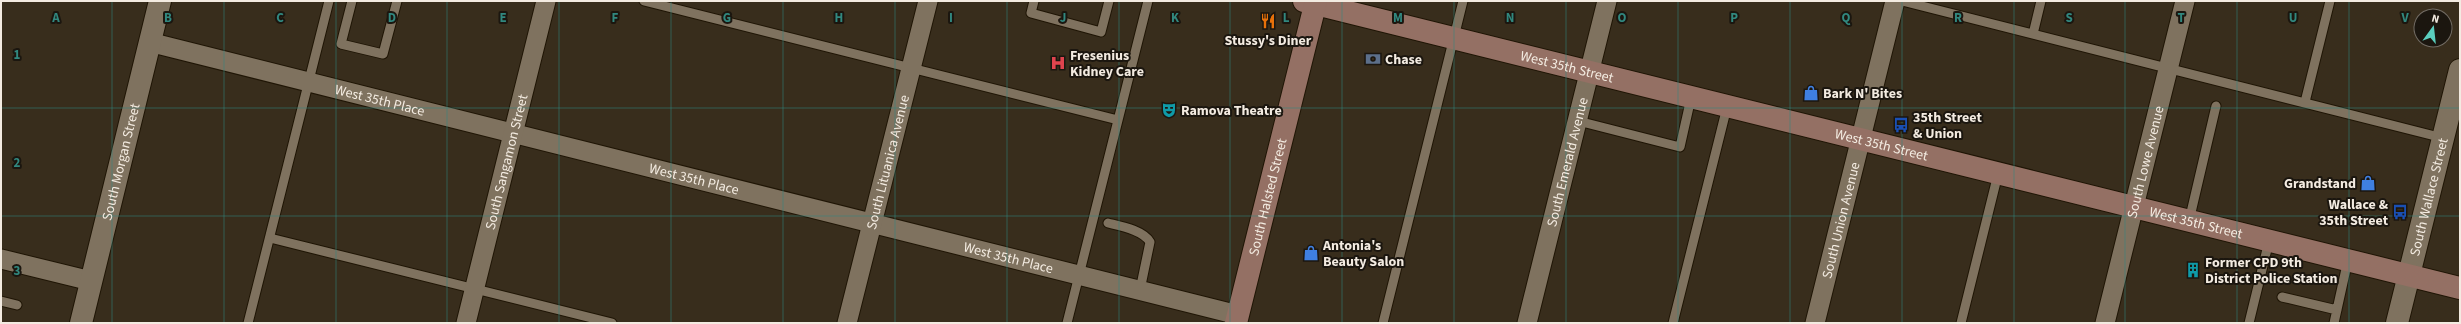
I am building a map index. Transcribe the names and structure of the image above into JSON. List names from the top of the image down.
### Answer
{
  "streets": {
    "main road": ["West 35th Street", "South Halsted Street"],
    "street": [
      "West 35th Place",
      "South Morgan Street",
      "South Sangamon Street",
      "South Lituanica Avenue",
      "South Emerald Avenue",
      "South Lowe Avenue",
      "South Wallace Street",
      "South Union Avenue"
    ]
  },
  "crossings": [
    ["West 35th Street", "South Emerald Avenue"],
    ["West 35th Street", "South Lowe Avenue"],
    ["West 35th Street", "South Wallace Street"],
    ["West 35th Street", "South Halsted Street"],
    ["West 35th Street", "South Union Avenue"],
    ["West 35th Place", "South Morgan Street"],
    ["West 35th Place", "South Sangamon Street"],
    ["West 35th Place", "South Lituanica Avenue"],
    ["West 35th Place", "South Halsted Street"]
  ],
  "places": {
    "restaurant": ["Stussy's Diner"],
    "bank": ["Chase"],
    "hospital": ["Fresenius Kidney Care"],
    "shop": ["Bark N' Bites", "Grandstand", "Antonia's Beauty Salon"],
    "theatre": ["Ramova Theatre"],
    "bus stop": ["35th Street & Union", "Wallace & 35th Street"],
    "building": ["Former CPD 9th District Police Station"]
  },
  "north": "top",
  "grid": {
    "columns": [
      "A",
      "B",
      "C",
      "D",
      "E",
      "F",
      "G",
      "H",
      "I",
      "J",
      "K",
      "L",
      "M",
      "N",
      "O",
      "P",
      "Q",
      "R",
      "S",
      "T",
      "U",
      "V"
    ],
    "rows": ["1", "2", "3"]
  }
}
